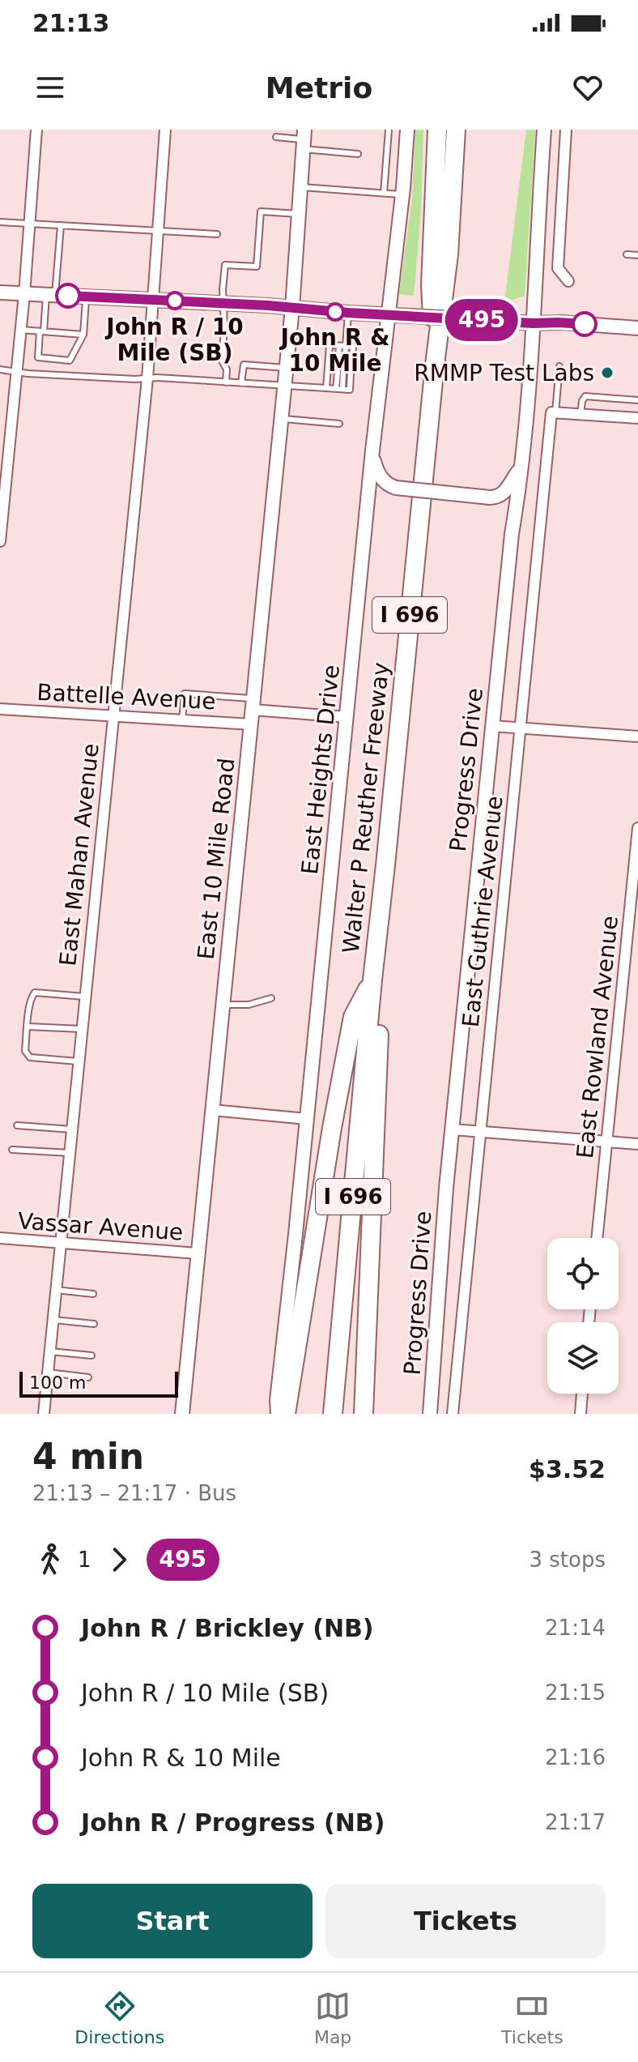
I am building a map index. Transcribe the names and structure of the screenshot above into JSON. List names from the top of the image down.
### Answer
{
  "streets": {
    "highway": ["I 696", "Walter P Reuther Freeway"],
    "main road": ["East Heights Drive", "Progress Drive", "East 10 Mile Road"],
    "street": [
      "Battelle Avenue",
      "East Mahan Avenue",
      "East Guthrie Avenue",
      "East Rowland Avenue",
      "Vassar Avenue"
    ]
  },
  "crossings": [
    ["Battelle Avenue", "East Mahan Avenue"],
    ["Battelle Avenue", "East 10 Mile Road"],
    ["East Mahan Avenue", "Vassar Avenue"],
    ["East 10 Mile Road", "Vassar Avenue"]
  ],
  "places": ["John R / 10 Mile (SB)", "John R & 10 Mile", "RMMP Test Labs"],
  "lines": ["bus line 495"],
  "scale_bar": "100 m",
  "page": {
    "status": "21:13",
    "header": "Metrio",
    "on_map": "495",
    "scale": "100 m",
    "heading": ["4 min", "21:13 – 21:17 · Bus", "$3.52"],
    "legs": ["1", "495", "3 stops"],
    "list": [
      {
        "name": "John R / Brickley (NB)",
        "value": "21:14"
      },
      {
        "name": "John R / 10 Mile (SB)",
        "value": "21:15"
      },
      {
        "name": "John R & 10 Mile",
        "value": "21:16"
      },
      {
        "name": "John R / Progress (NB)",
        "value": "21:17"
      }
    ],
    "buttons": ["Start", "Tickets"],
    "tabs": ["Directions", "Map", "Tickets"]
  }
}
